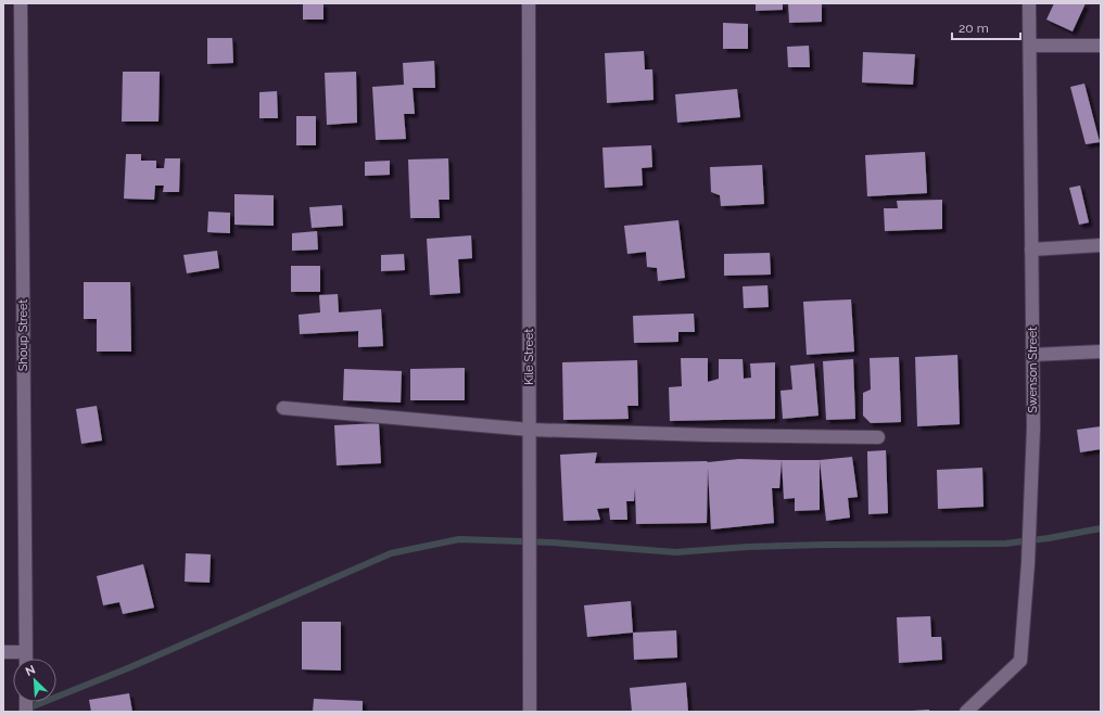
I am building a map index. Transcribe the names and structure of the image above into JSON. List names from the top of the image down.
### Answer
{
  "streets": {
    "street": ["Shoup Street", "Kile Street", "Swenson Street"]
  },
  "scale_bar": "20 m",
  "north": "top left"
}
